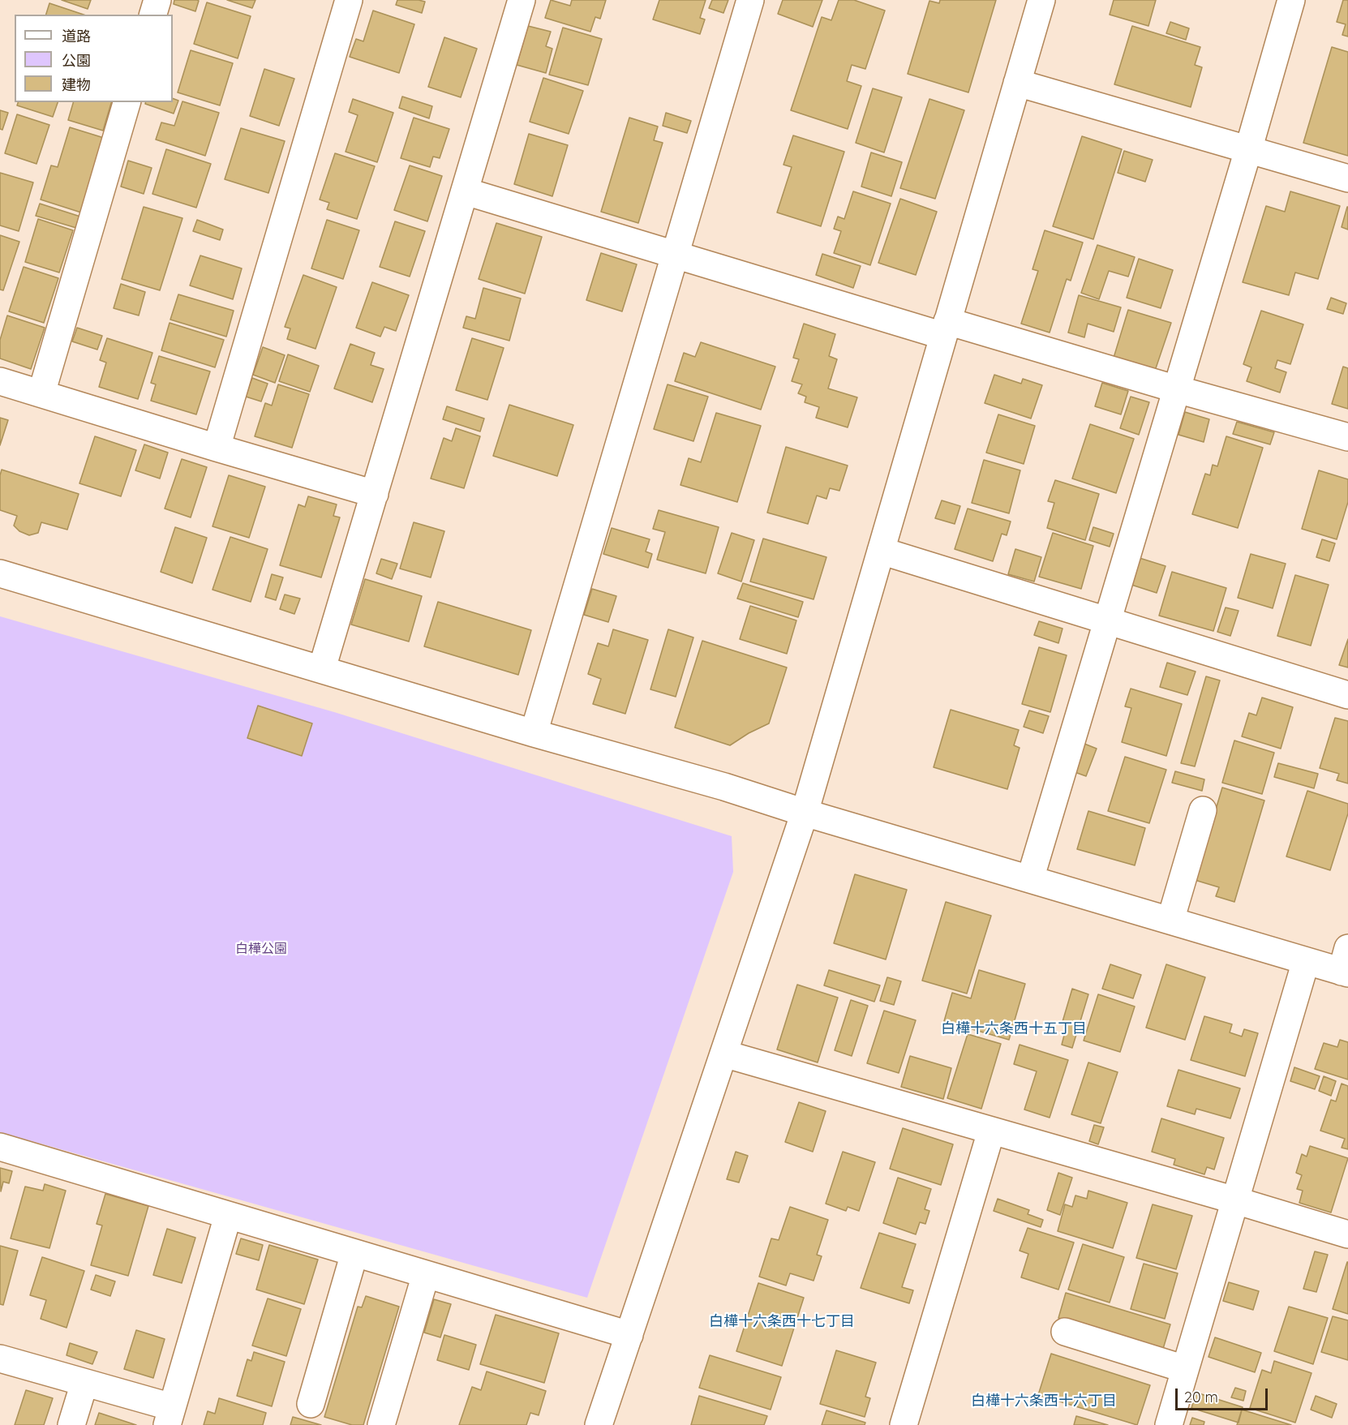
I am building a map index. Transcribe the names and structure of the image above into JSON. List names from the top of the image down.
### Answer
{
  "districts": ["白樺十六条西十五丁目", "白樺十六条西十七丁目", "白樺十六条西十六丁目"],
  "parks": ["白樺公園"],
  "legend": ["道路", "公園", "建物"],
  "scale_bar": "20 m"
}
